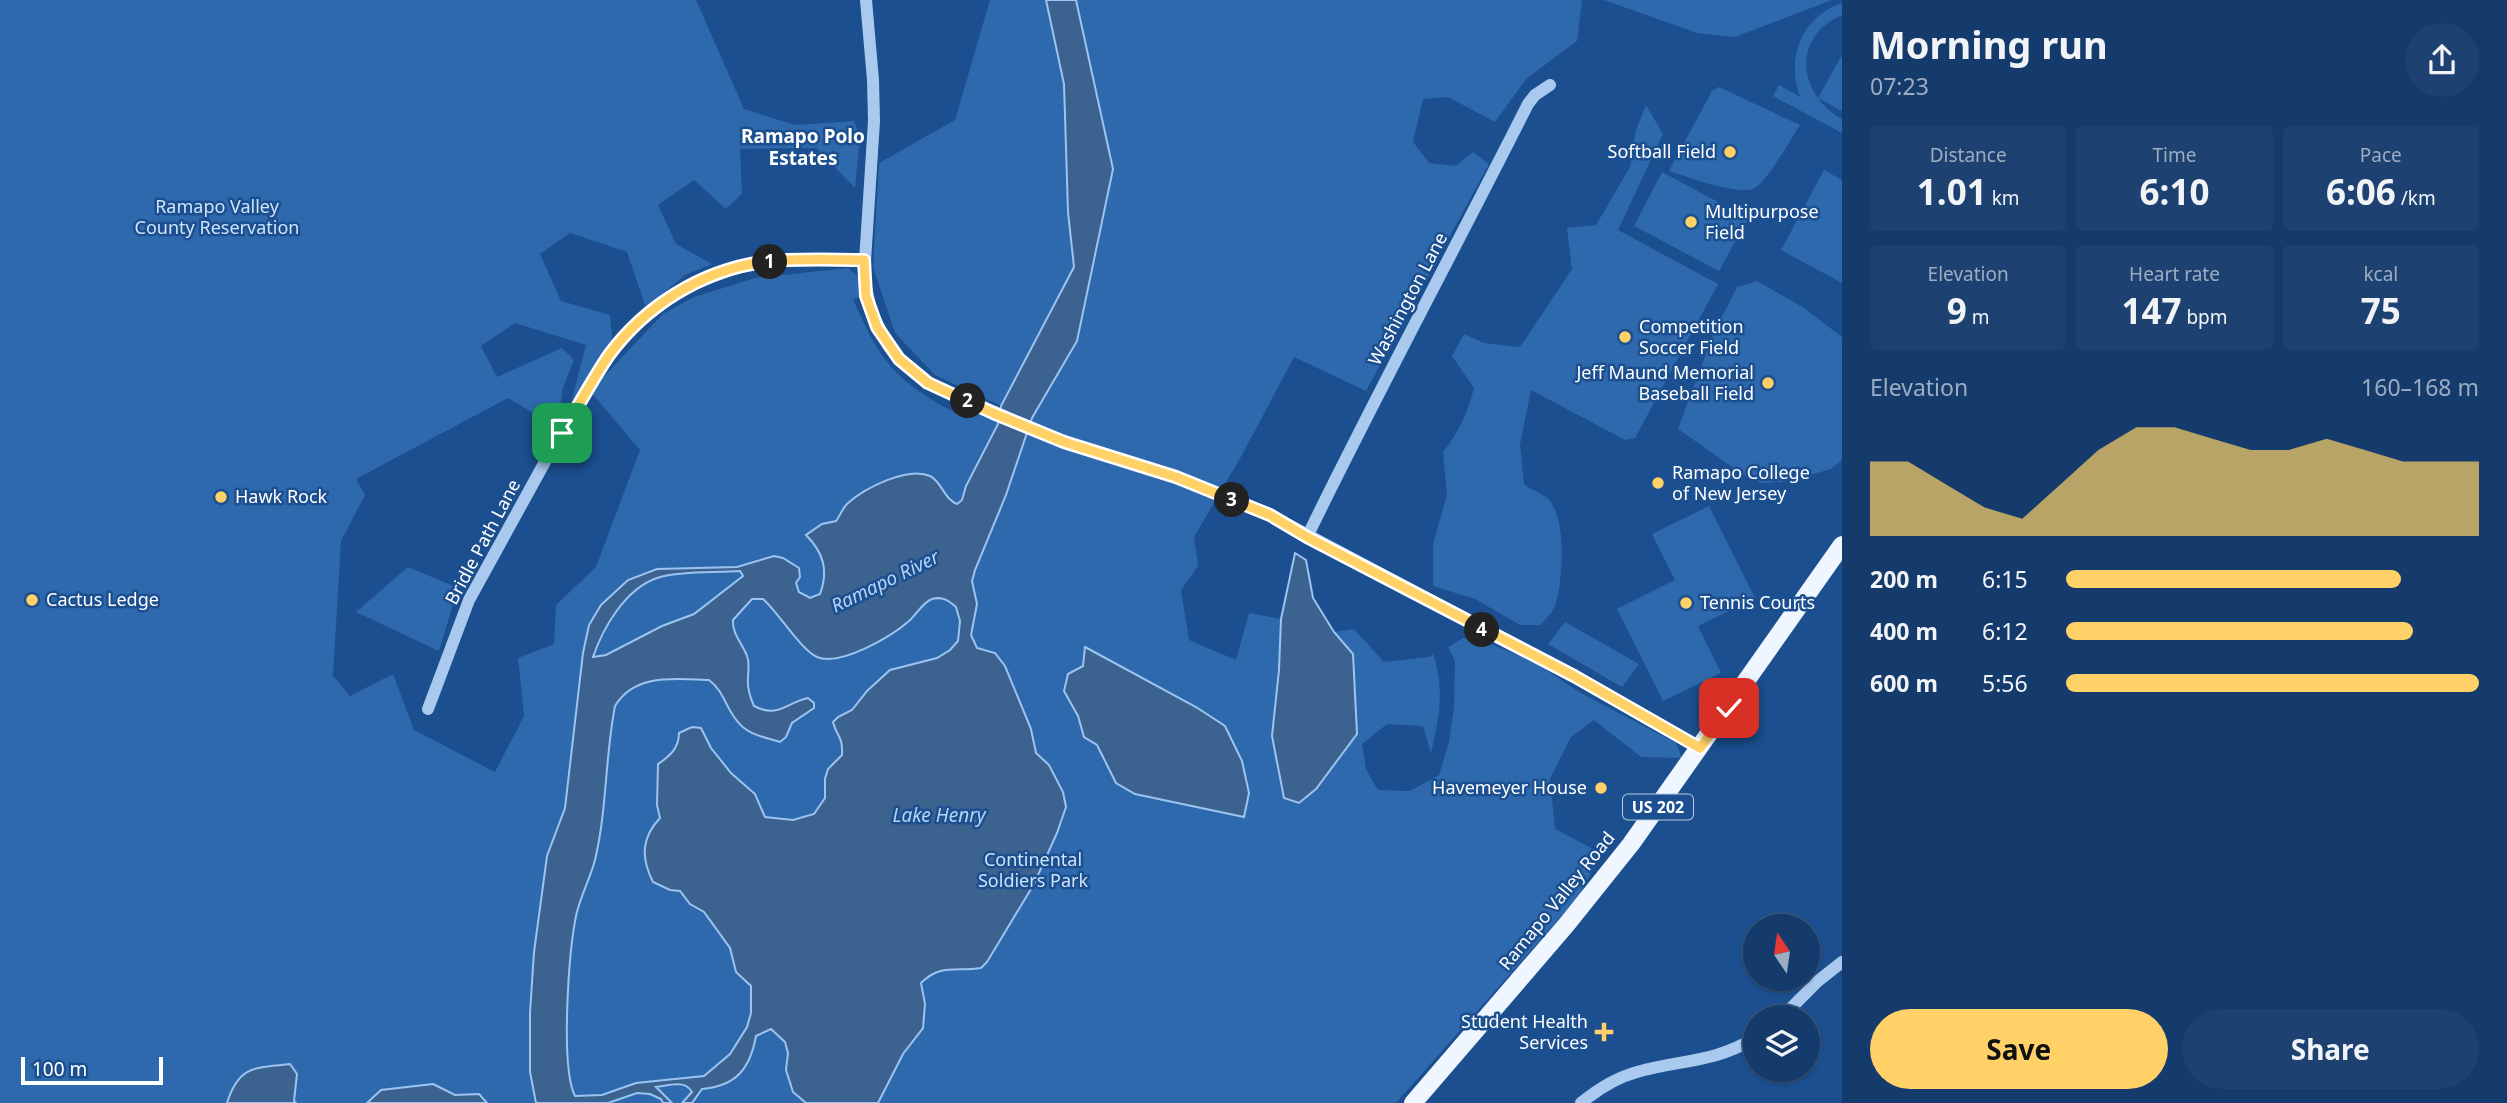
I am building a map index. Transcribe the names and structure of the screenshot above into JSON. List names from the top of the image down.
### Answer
{
  "streets": {
    "main road": ["US 202", "Ramapo Valley Road"],
    "street": ["Washington Lane", "Bridle Path Lane"]
  },
  "districts": ["Ramapo Polo Estates"],
  "water": ["Ramapo River", "Lake Henry"],
  "parks": ["Ramapo Valley County Reservation", "Continental Soldiers Park"],
  "places": {
    "other": [
      "Softball Field",
      "Multipurpose Field",
      "Competition Soccer Field",
      "Jeff Maund Memorial Baseball Field",
      "Ramapo College of New Jersey",
      "Hawk Rock",
      "Cactus Ledge",
      "Tennis Courts",
      "Havemeyer House"
    ],
    "health": ["Student Health Services"]
  },
  "scale_bar": "100 m",
  "north": "top",
  "page": {
    "heading": ["Morning run", "07:23"],
    "stats": [
      ["Distance", "1.01 km"],
      ["Time", "6:10"],
      ["Pace", "6:06 /km"],
      ["Elevation", "9 m"],
      ["Heart rate", "147 bpm"],
      ["kcal", "75"]
    ],
    "pins": [
      "1",
      "2",
      "3",
      "4"
    ],
    "chart": ["Elevation", "160–168 m"],
    "list": [
      {
        "name": "200 m",
        "note": "6:15"
      },
      {
        "name": "400 m",
        "note": "6:12"
      },
      {
        "name": "600 m",
        "note": "5:56"
      }
    ],
    "buttons": ["Save", "Share"],
    "scale": "100 m"
  }
}
